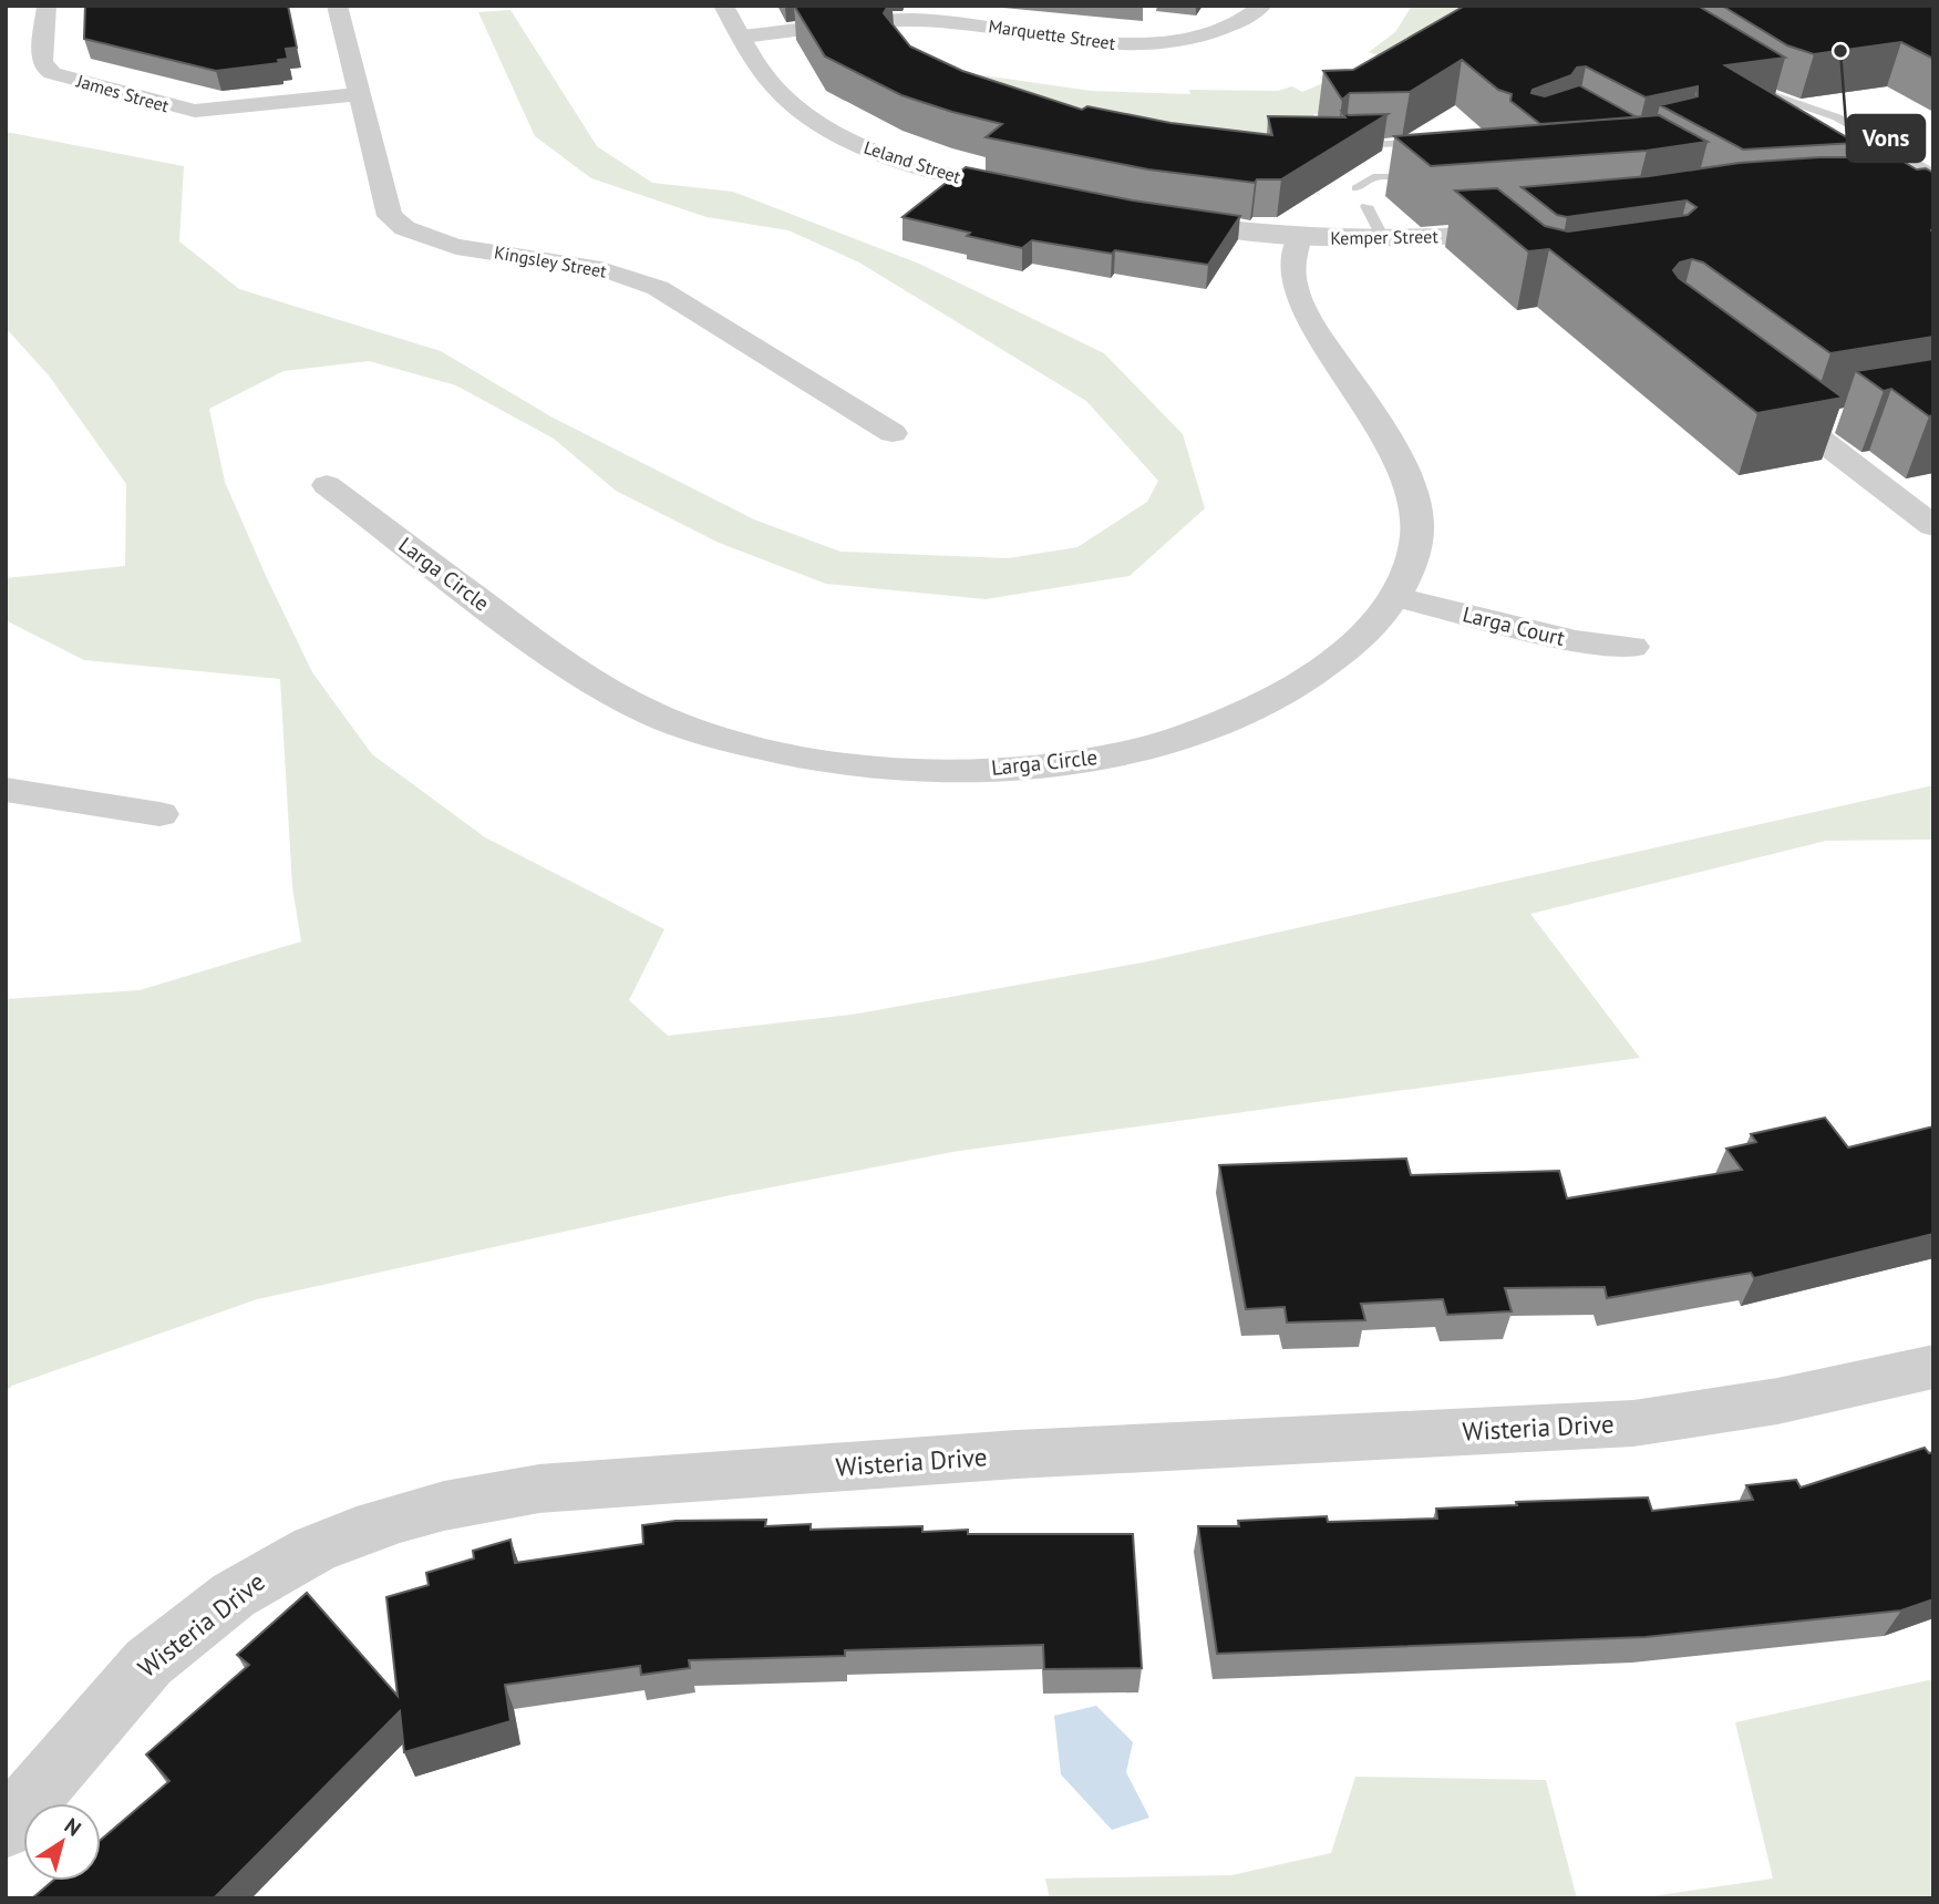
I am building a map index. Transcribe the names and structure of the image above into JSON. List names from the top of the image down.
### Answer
{
  "streets": {
    "street": [
      "Marquette Street",
      "James Street",
      "Leland Street",
      "Kemper Street",
      "Kingsley Street",
      "Larga Circle",
      "Larga Court",
      "Wisteria Drive"
    ]
  },
  "crossings": [
    ["Marquette Street", "Leland Street"],
    ["James Street", "Kingsley Street"],
    ["Kemper Street", "Larga Circle"],
    ["Larga Circle", "Larga Court"]
  ],
  "places": ["Vons"],
  "north": "top right"
}
